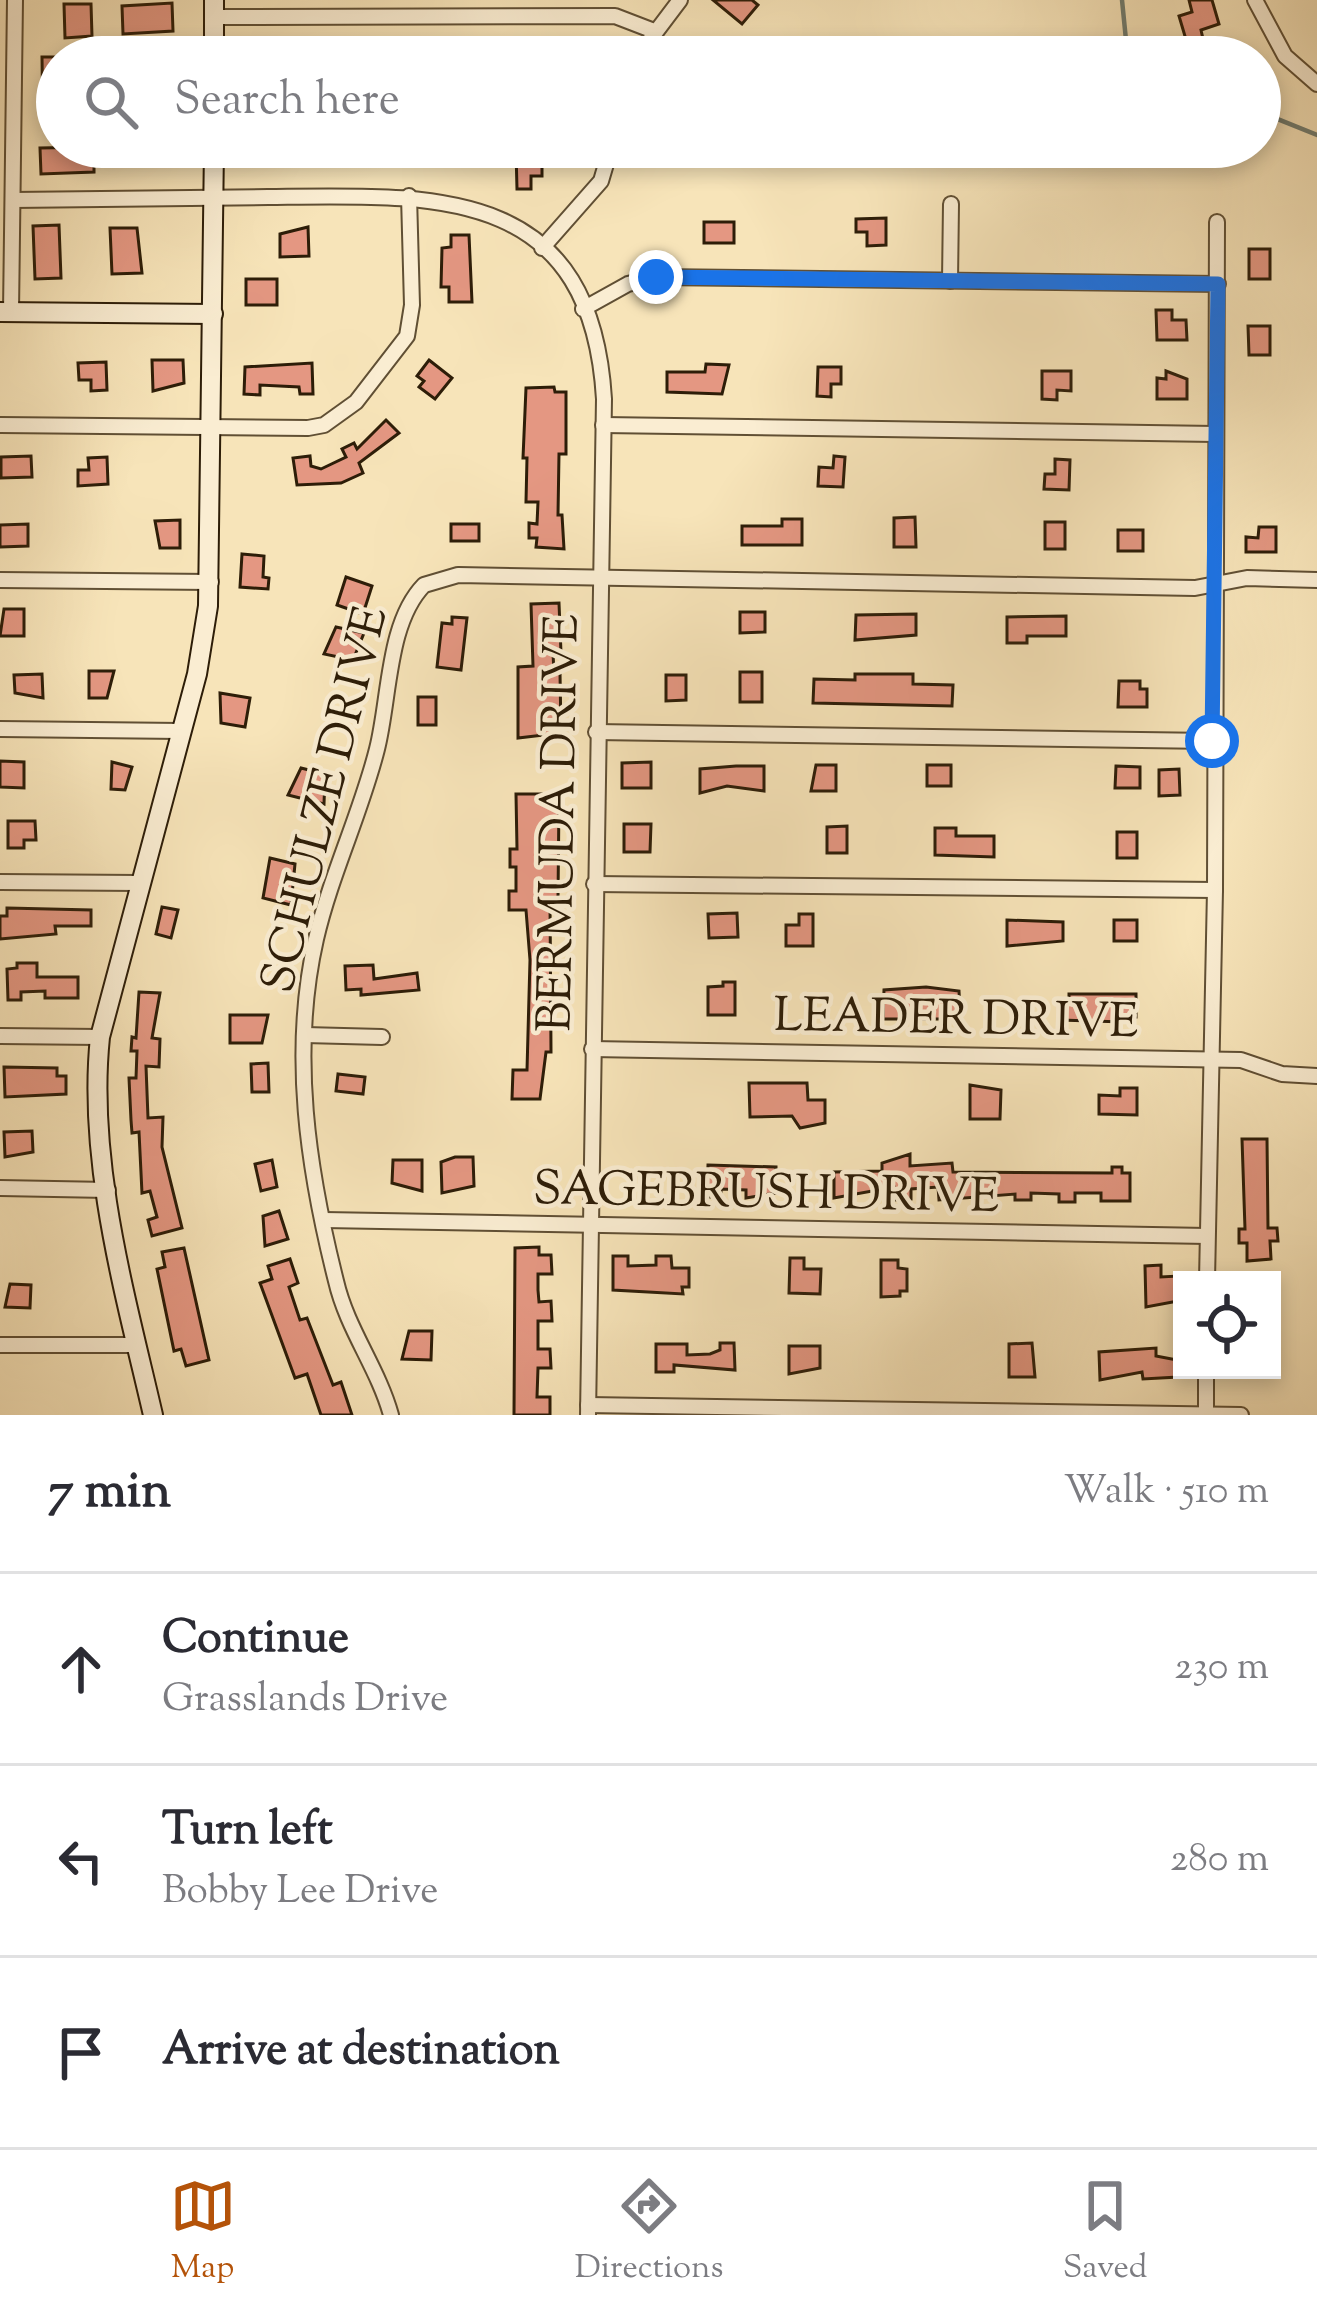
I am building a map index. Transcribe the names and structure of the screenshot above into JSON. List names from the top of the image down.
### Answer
{
  "streets": {
    "street": [
      "SCHULZE DRIVE",
      "BERMUDA DRIVE",
      "LEADER DRIVE",
      "SAGEBRUSH DRIVE"
    ]
  },
  "crossings": [
    ["SCHULZE DRIVE", "BERMUDA DRIVE"],
    ["SCHULZE DRIVE", "SAGEBRUSH DRIVE"],
    ["BERMUDA DRIVE", "LEADER DRIVE"],
    ["BERMUDA DRIVE", "SAGEBRUSH DRIVE"]
  ],
  "page": {
    "search": "Search here",
    "heading": ["7 min", "Walk · 510 m"],
    "list": [
      ["Continue", "Grasslands Drive", "230 m"],
      ["Turn left", "Bobby Lee Drive", "280 m"],
      "Arrive at destination"
    ],
    "nav": ["Map", "Directions", "Saved"]
  }
}
